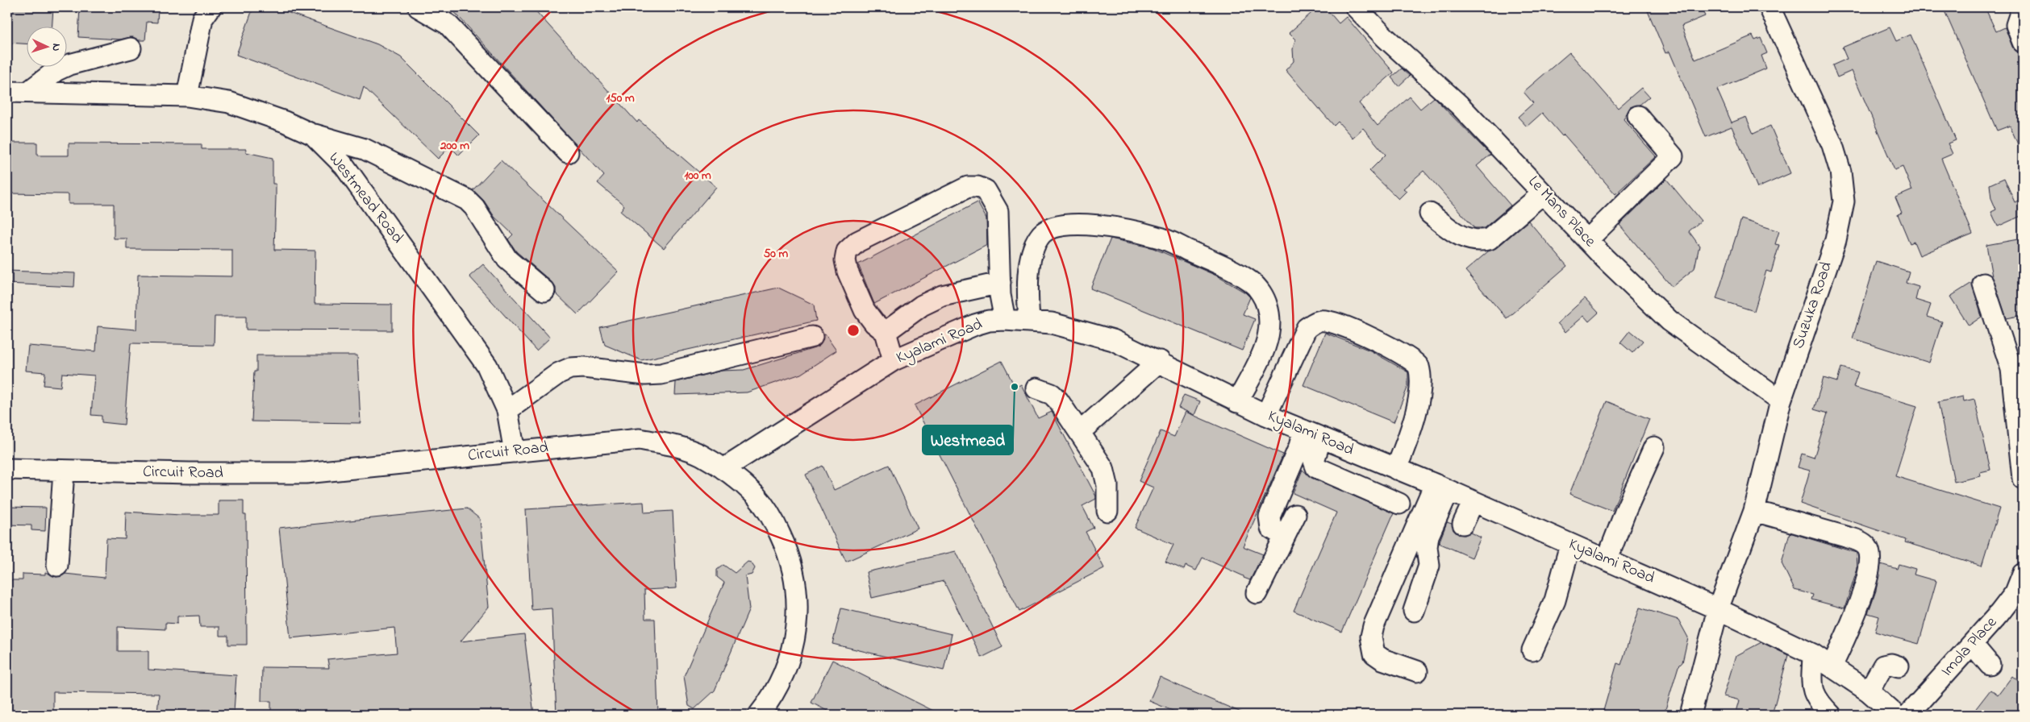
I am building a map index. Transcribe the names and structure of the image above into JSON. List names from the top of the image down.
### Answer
{
  "streets": {
    "lane": [
      "Westmead Road",
      "Le Mans Place",
      "Suzuka Road",
      "Kyalami Road",
      "Circuit Road",
      "Imola Place"
    ]
  },
  "crossings": [
    ["Westmead Road", "Circuit Road"],
    ["Le Mans Place", "Suzuka Road"],
    ["Suzuka Road", "Kyalami Road"],
    ["Kyalami Road", "Circuit Road"]
  ],
  "places": ["Westmead"],
  "north": "right",
  "rings": [
    "150 m",
    "200 m",
    "100 m",
    "50 m"
  ]
}
